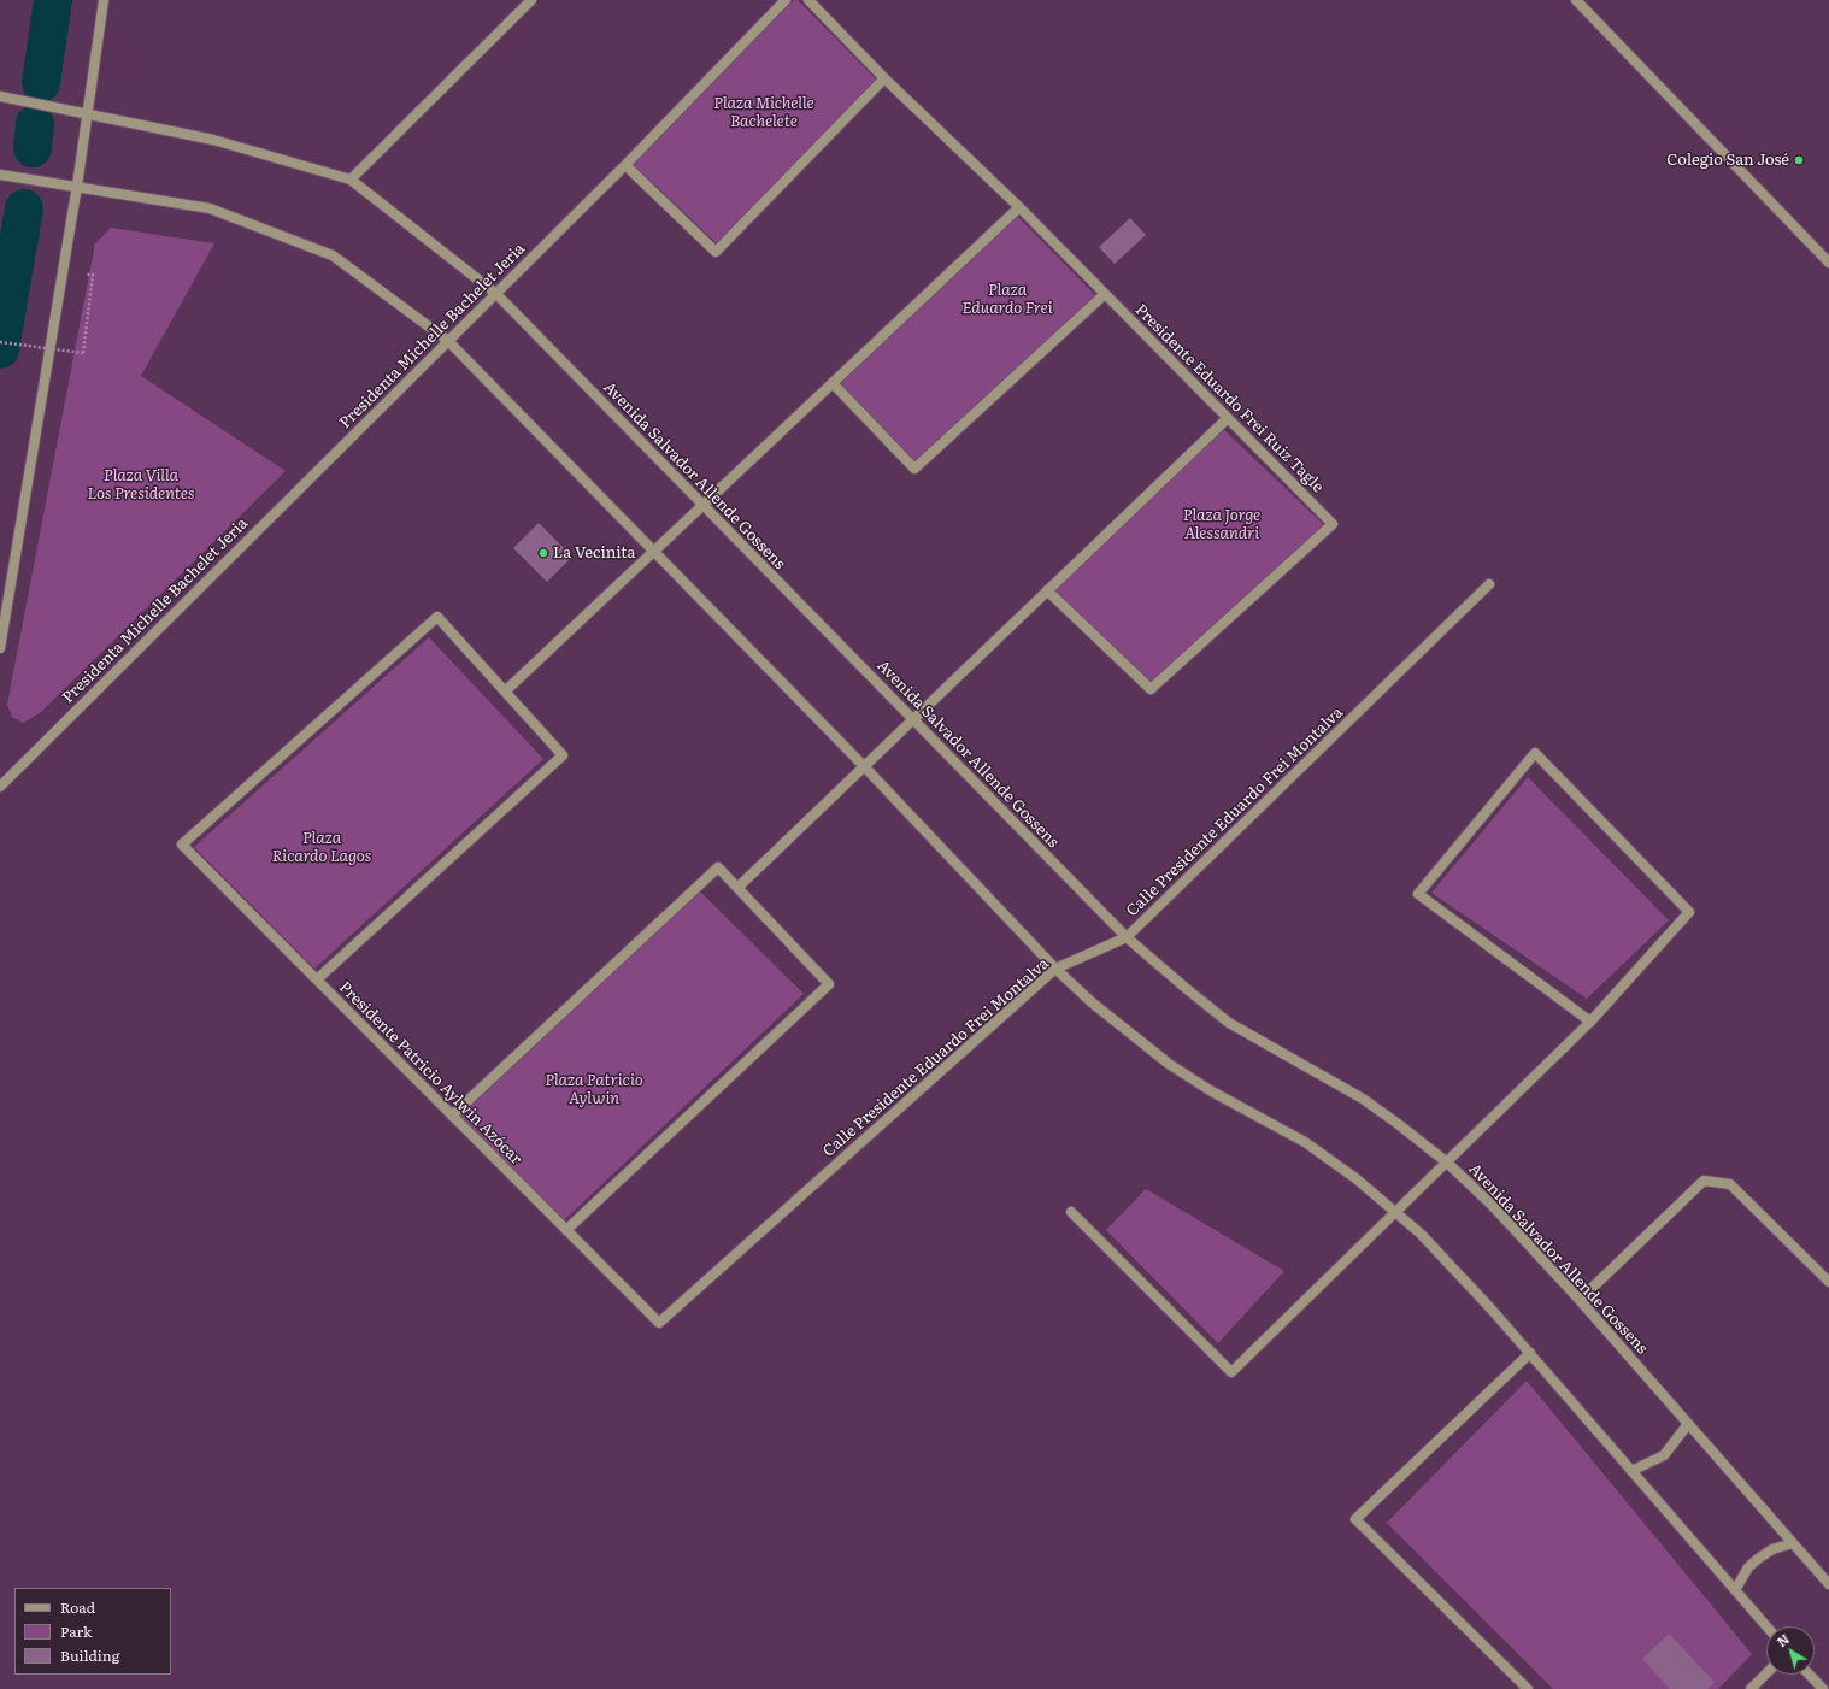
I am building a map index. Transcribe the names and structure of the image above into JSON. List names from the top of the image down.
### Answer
{
  "streets": {
    "street": [
      "Presidenta Michelle Bachelet Jeria",
      "Presidente Eduardo Frei Ruiz Tagle",
      "Avenida Salvador Allende Gossens",
      "Calle Presidente Eduardo Frei Montalva",
      "Presidente Patricio Aylwin Azócar"
    ]
  },
  "crossings": [
    ["Presidenta Michelle Bachelet Jeria", "Avenida Salvador Allende Gossens"],
    ["Avenida Salvador Allende Gossens", "Calle Presidente Eduardo Frei Montalva"],
    ["Calle Presidente Eduardo Frei Montalva", "Presidente Patricio Aylwin Azócar"]
  ],
  "parks": [
    "Plaza Michelle Bachelete",
    "Plaza Eduardo Frei",
    "Plaza Villa Los Presidentes",
    "Plaza Jorge Alessandri",
    "Plaza Ricardo Lagos",
    "Plaza Patricio Aylwin"
  ],
  "places": ["Colegio San José", "La Vecinita"],
  "legend": ["Road", "Park", "Building"],
  "north": "top left"
}
